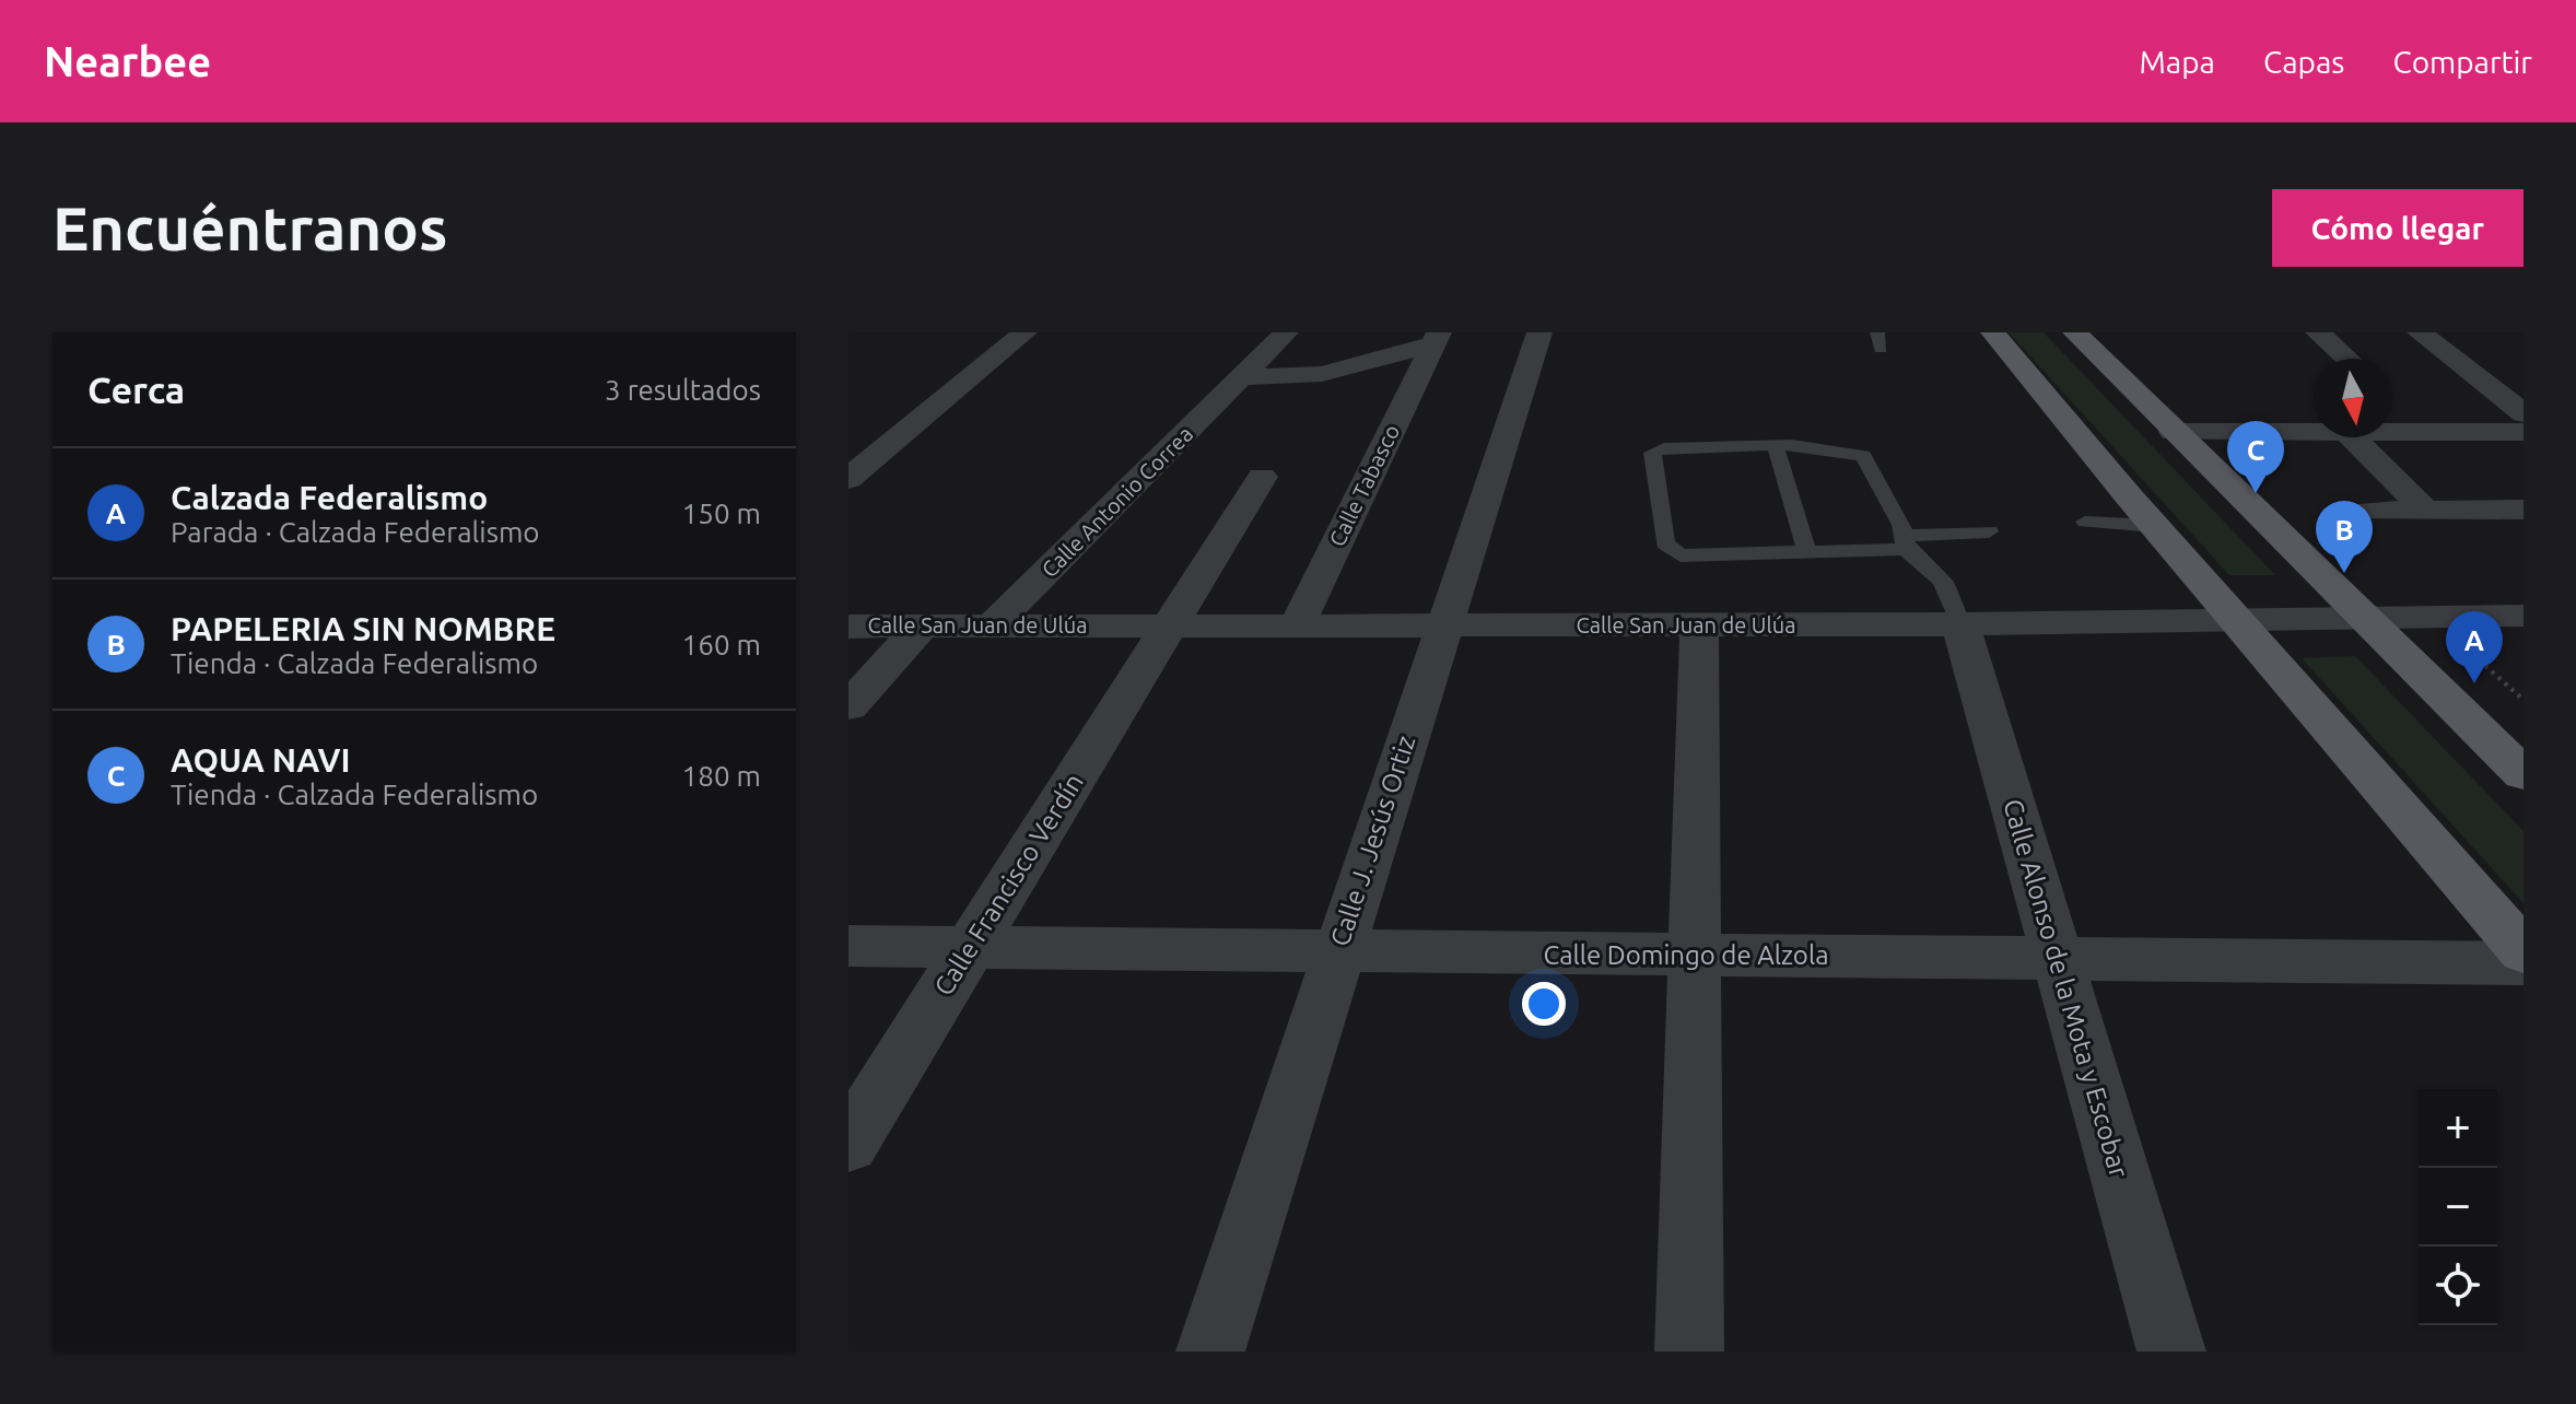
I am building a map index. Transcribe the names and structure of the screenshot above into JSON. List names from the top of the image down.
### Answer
{
  "streets": {
    "street": [
      "Calle Tabasco",
      "Calle Antonio Correa",
      "Calle San Juan de Ulúa",
      "Calle J. Jesús Ortiz",
      "Calle Francisco Verdín",
      "Calle Domingo de Alzola",
      "Calle Alonso de la Mota y Escobar"
    ]
  },
  "crossings": [
    ["Calle Tabasco", "Calle Antonio Correa"],
    ["Calle Tabasco", "Calle San Juan de Ulúa"],
    ["Calle Antonio Correa", "Calle San Juan de Ulúa"],
    ["Calle San Juan de Ulúa", "Calle J. Jesús Ortiz"],
    ["Calle San Juan de Ulúa", "Calle Francisco Verdín"],
    ["Calle San Juan de Ulúa", "Calle Alonso de la Mota y Escobar"],
    ["Calle J. Jesús Ortiz", "Calle Domingo de Alzola"],
    ["Calle Francisco Verdín", "Calle Domingo de Alzola"],
    ["Calle Domingo de Alzola", "Calle Alonso de la Mota y Escobar"]
  ],
  "north": "bottom",
  "page": {
    "header": "Nearbee",
    "nav": ["Mapa", "Capas", "Compartir"],
    "buttons": "Cómo llegar",
    "title": "Encuéntranos",
    "heading": ["Cerca", "3 resultados"],
    "pins": ["C", "B", "A"],
    "list": [
      {
        "mark": "A",
        "name": "Calzada Federalismo",
        "note": "Parada · Calzada Federalismo",
        "value": "150 m"
      },
      {
        "mark": "B",
        "name": "PAPELERIA SIN NOMBRE",
        "note": "Tienda · Calzada Federalismo",
        "value": "160 m"
      },
      {
        "mark": "C",
        "name": "AQUA NAVI",
        "note": "Tienda · Calzada Federalismo",
        "value": "180 m"
      }
    ],
    "map_buttons": ["+", "−"]
  }
}
